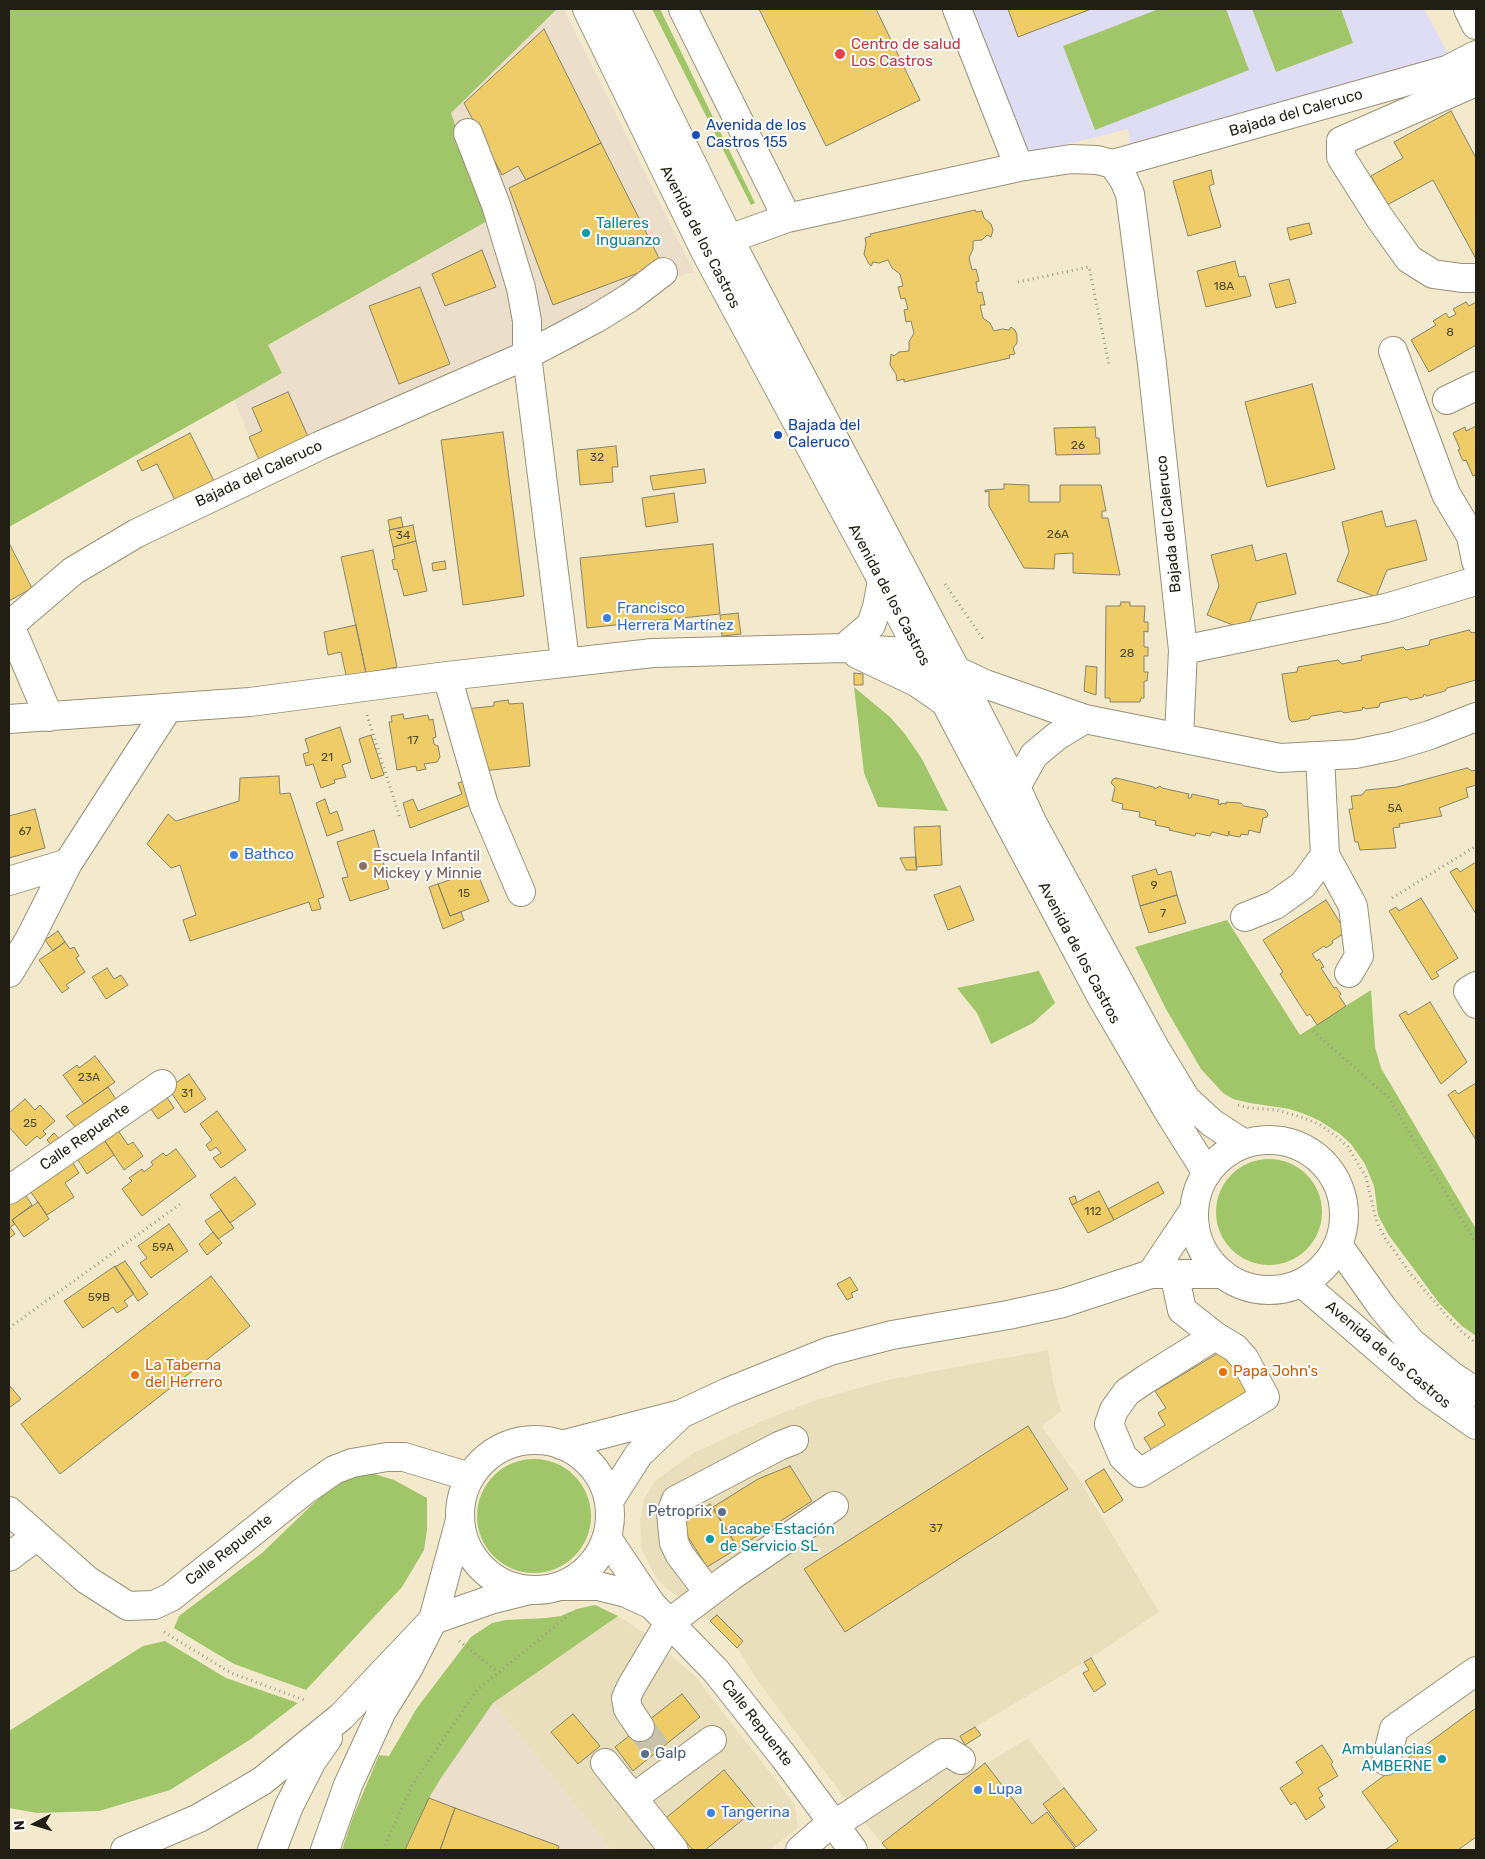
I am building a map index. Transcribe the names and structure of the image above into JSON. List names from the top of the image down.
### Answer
{
  "streets": {
    "main road": ["Bajada del Caleruco", "Avenida de los Castros", "Calle Repuente"]
  },
  "crossings": [
    ["Bajada del Caleruco", "Avenida de los Castros"]
  ],
  "places": [
    "Centro de salud Los Castros",
    "Avenida de los Castros 155",
    "Talleres Inguanzo",
    "Bajada del Caleruco",
    "Francisco Herrera Martínez",
    "Bathco",
    "Escuela Infantil Mickey y Minnie",
    "Papa John's",
    "La Taberna del Herrero",
    "Petroprix",
    "Lacabe Estación de Servicio SL",
    "Galp",
    "Ambulancias AMBERNE",
    "Lupa",
    "Tangerina"
  ],
  "house_numbers": [
    "18A",
    "8",
    "26",
    "32",
    "26A",
    "34",
    "28",
    "17",
    "21",
    "5A",
    "67",
    "9",
    "15",
    "7",
    "23A",
    "31",
    "25",
    "112",
    "59A",
    "59B",
    "37"
  ],
  "north": "left"
}
